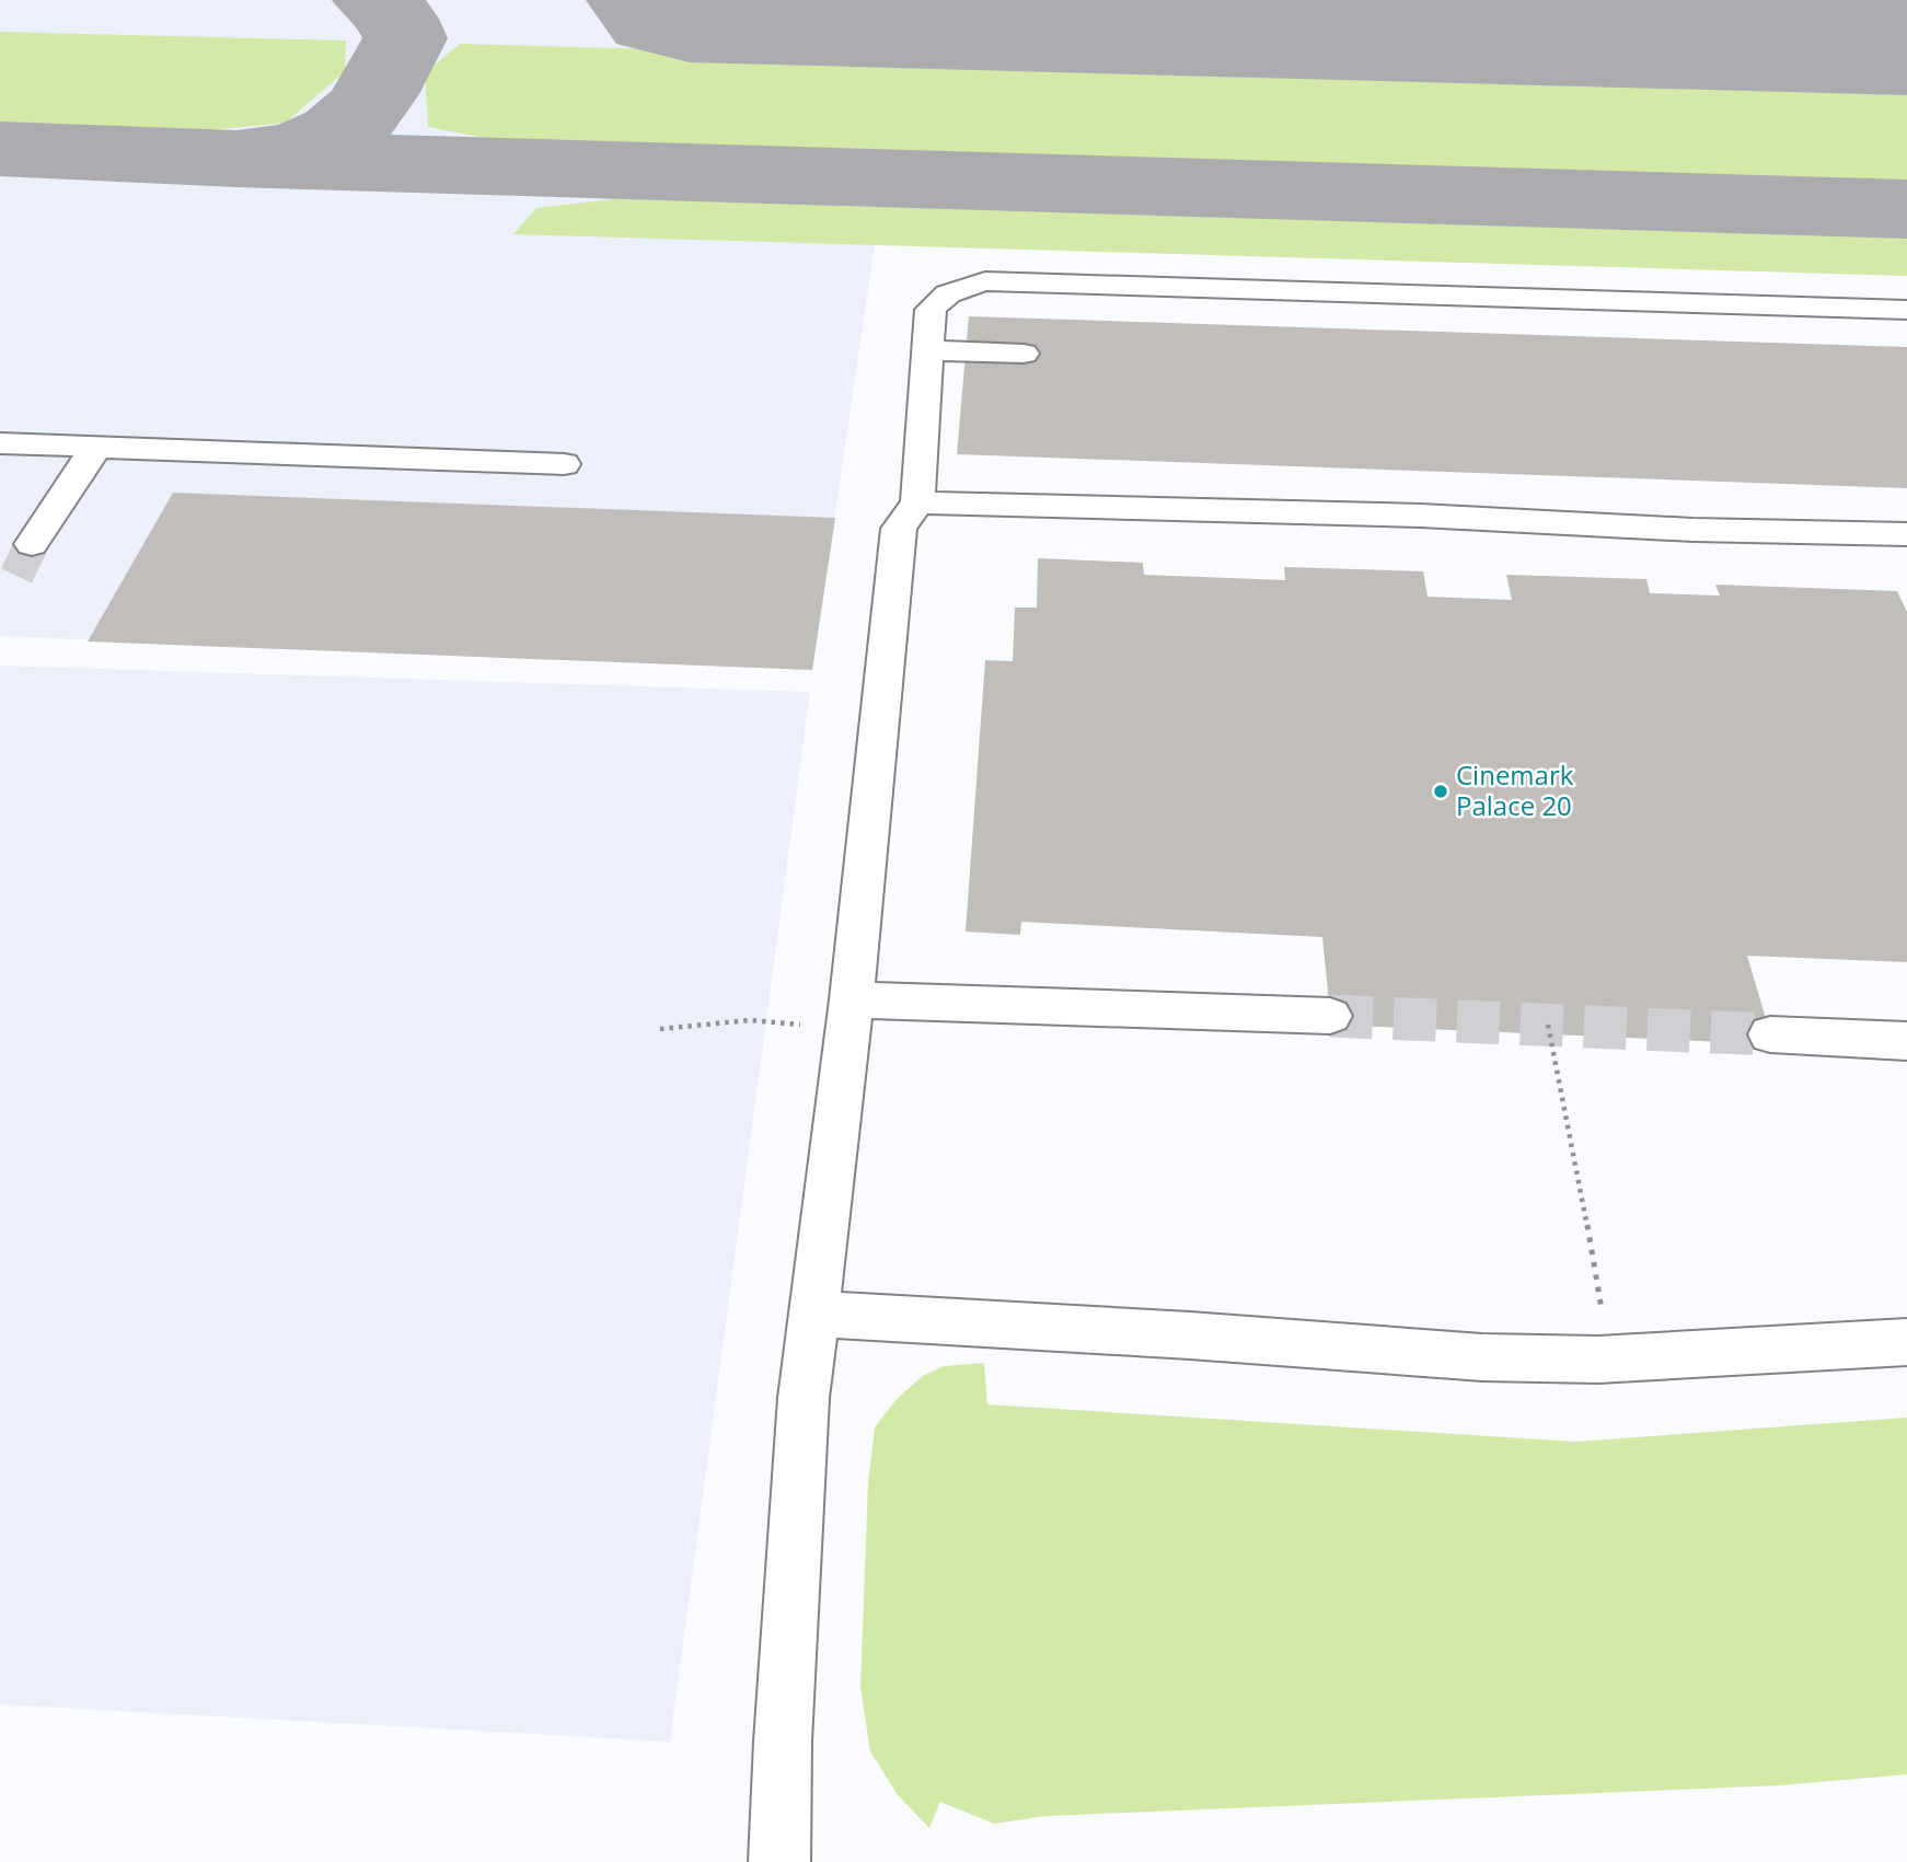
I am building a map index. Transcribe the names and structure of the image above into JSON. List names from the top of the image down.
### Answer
{
  "places": ["Cinemark Palace 20"]
}
